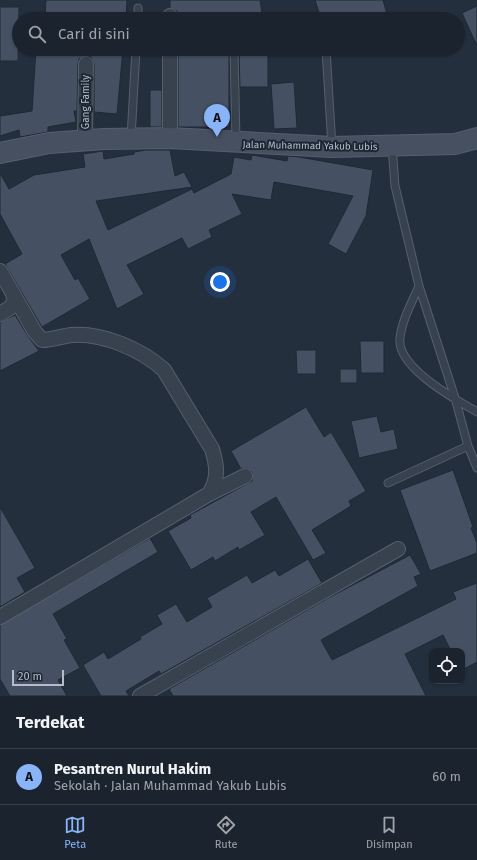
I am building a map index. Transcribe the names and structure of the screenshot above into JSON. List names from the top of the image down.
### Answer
{
  "streets": {
    "main road": ["Jalan Muhammad Yakub Lubis"],
    "street": ["Gang Family"]
  },
  "crossings": [
    ["Gang Family", "Jalan Muhammad Yakub Lubis"]
  ],
  "scale_bar": "20 m",
  "page": {
    "search": "Cari di sini",
    "pins": "A",
    "scale": "20 m",
    "heading": "Terdekat",
    "list": [
      {
        "mark": "A",
        "name": "Pesantren Nurul Hakim",
        "note": "Sekolah · Jalan Muhammad Yakub Lubis",
        "value": "60 m"
      }
    ],
    "nav": ["Peta", "Rute", "Disimpan"]
  }
}
